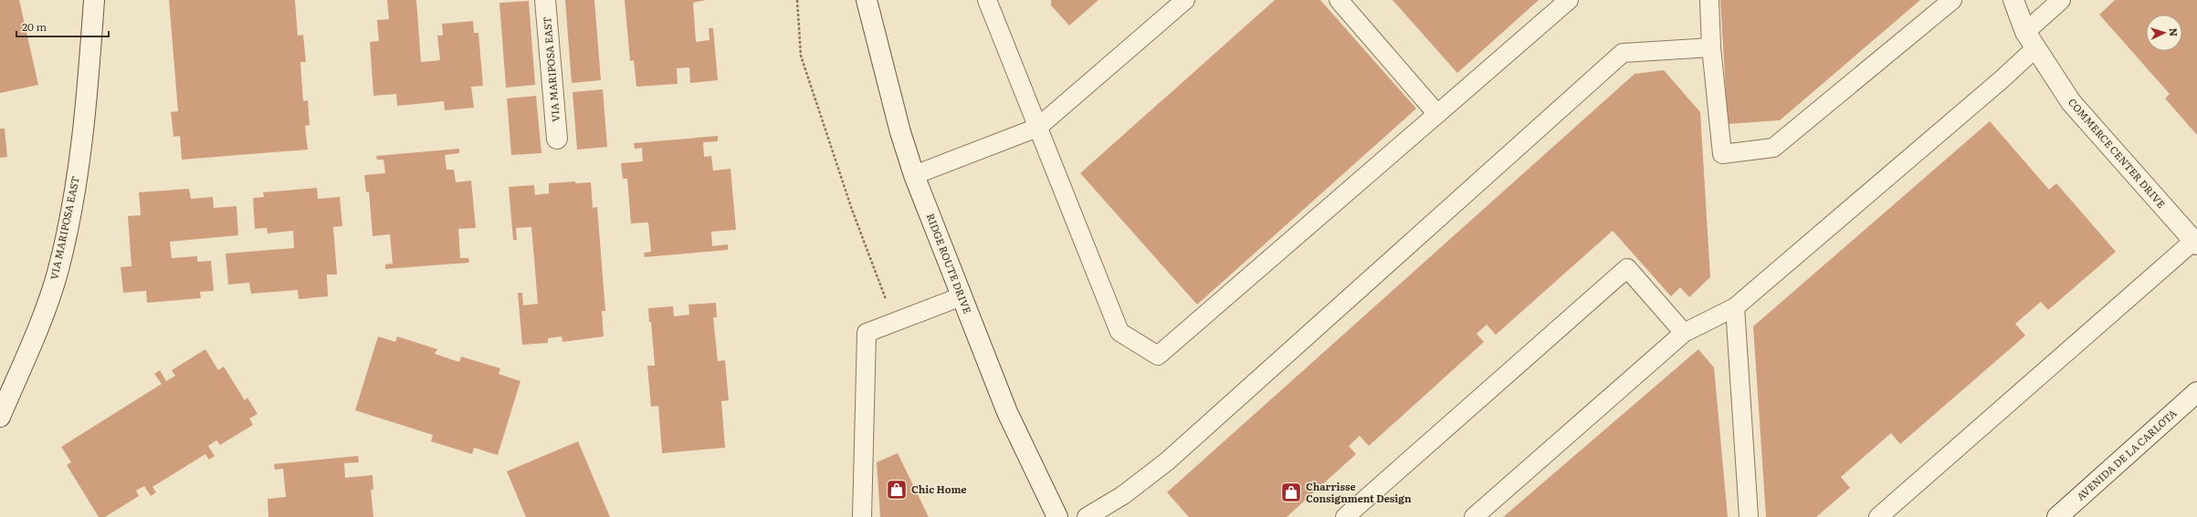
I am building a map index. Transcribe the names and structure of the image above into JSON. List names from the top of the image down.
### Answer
{
  "streets": {
    "street": [
      "VIA MARIPOSA EAST",
      "COMMERCE CENTER DRIVE",
      "RIDGE ROUTE DRIVE",
      "AVENIDA DE LA CARLOTA"
    ]
  },
  "places": {
    "shop": ["Chic Home", "Charrisse Consignment Design"]
  },
  "scale_bar": "20 m",
  "north": "right"
}
